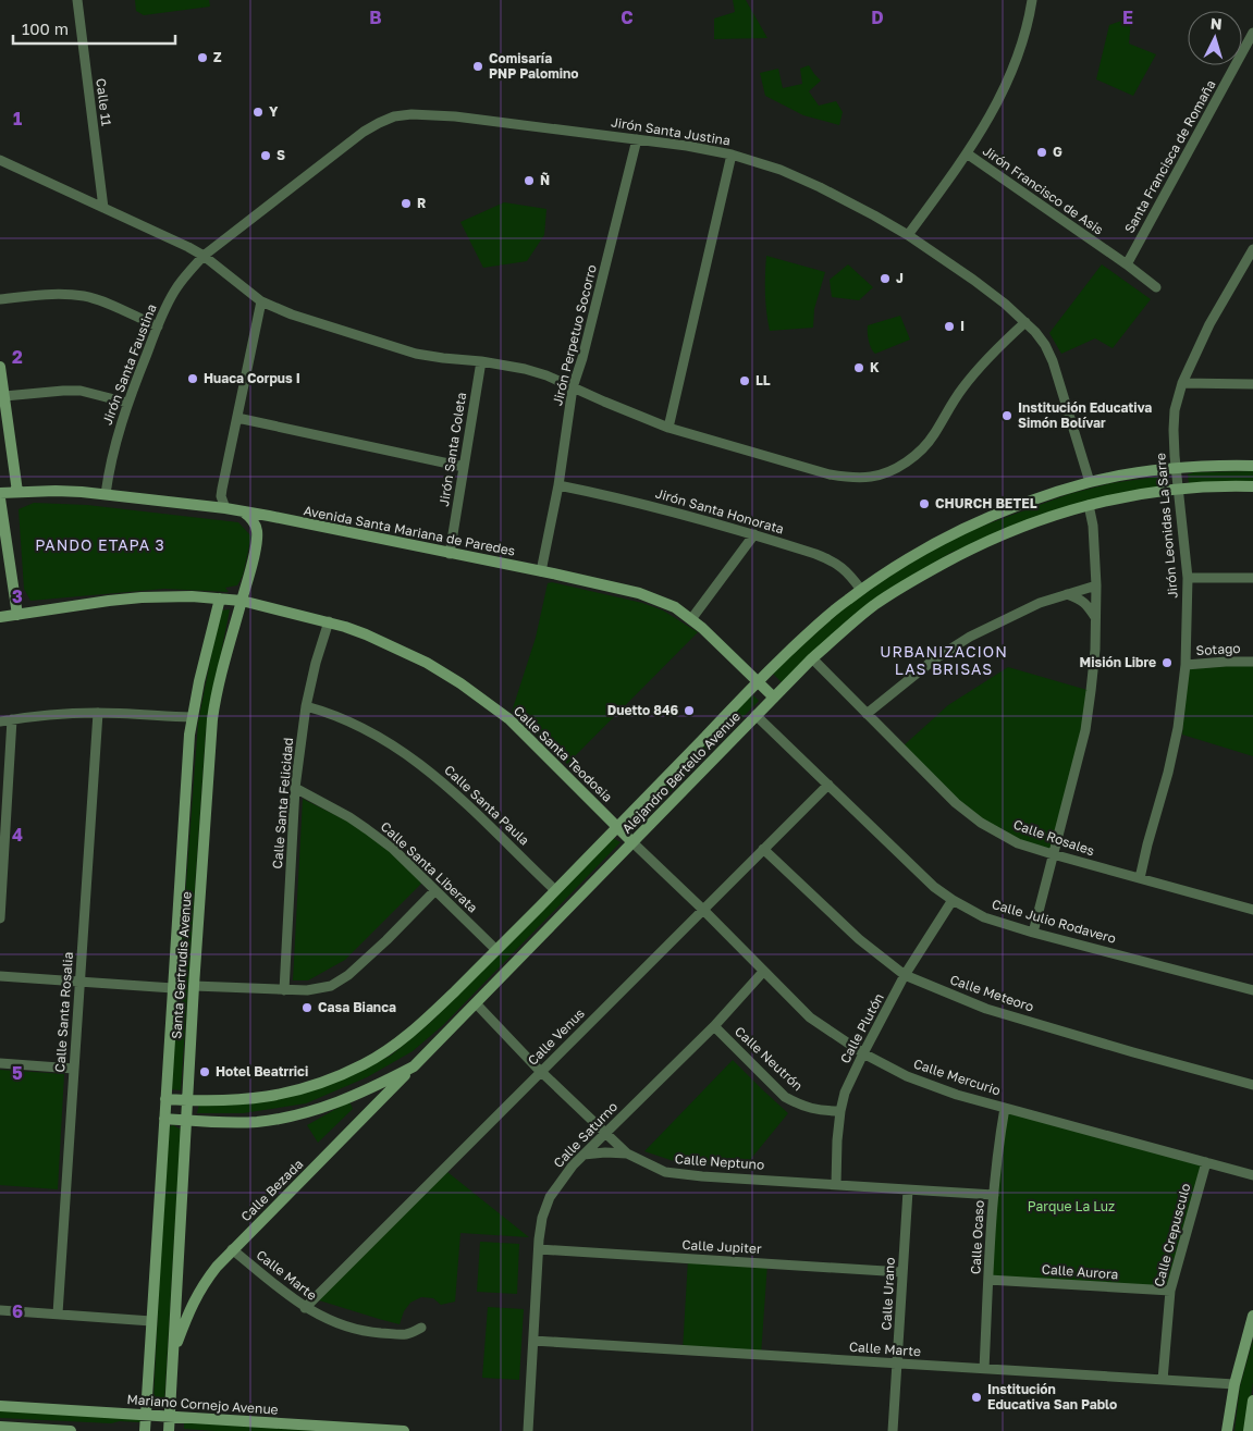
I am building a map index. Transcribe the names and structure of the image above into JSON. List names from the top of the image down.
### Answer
{
  "streets": {
    "main road": [
      "Avenida Santa Mariana de Paredes",
      "Calle Santa Teodosia",
      "Alejandro Bertello Avenue",
      "Santa Gertrudis Avenue",
      "Calle Bezada",
      "Mariano Cornejo Avenue"
    ],
    "street": [
      "Calle 11",
      "Jirón Santa Justina",
      "Santa Francisca de Romaña",
      "Jirón Francisco de Asis",
      "Jirón Perpetuo Socorro",
      "Jirón Santa Faustina",
      "Jirón Santa Coleta",
      "Jirón Santa Honorata",
      "Jirón Leonidas La Sarre",
      "Sotago",
      "Calle Santa Felicidad",
      "Calle Santa Paula",
      "Calle Rosales",
      "Calle Santa Liberata",
      "Calle Julio Rodavero",
      "Calle Meteoro",
      "Calle Santa Rosalia",
      "Calle Plutón",
      "Calle Venus",
      "Calle Neutrón",
      "Calle Mercurio",
      "Calle Saturno",
      "Calle Neptuno",
      "Calle Crepusculo",
      "Calle Ocaso",
      "Calle Jupiter",
      "Calle Aurora",
      "Calle Marte",
      "Calle Urano"
    ]
  },
  "crossings": [
    ["Jirón Santa Justina", "Jirón Perpetuo Socorro"],
    ["Jirón Santa Justina", "Jirón Santa Faustina"],
    ["Jirón Santa Justina", "Alejandro Bertello Avenue"],
    ["Santa Francisca de Romaña", "Jirón Francisco de Asis"],
    ["Jirón Perpetuo Socorro", "Jirón Santa Honorata"],
    ["Jirón Perpetuo Socorro", "Avenida Santa Mariana de Paredes"],
    ["Jirón Santa Faustina", "Avenida Santa Mariana de Paredes"],
    ["Jirón Santa Coleta", "Avenida Santa Mariana de Paredes"],
    ["Jirón Santa Honorata", "Alejandro Bertello Avenue"],
    ["Jirón Leonidas La Sarre", "Sotago"],
    ["Jirón Leonidas La Sarre", "Alejandro Bertello Avenue"],
    ["Jirón Leonidas La Sarre", "Calle Rosales"],
    ["Avenida Santa Mariana de Paredes", "Alejandro Bertello Avenue"],
    ["Avenida Santa Mariana de Paredes", "Santa Gertrudis Avenue"],
    ["Calle Santa Teodosia", "Alejandro Bertello Avenue"],
    ["Calle Santa Teodosia", "Calle Santa Felicidad"],
    ["Calle Santa Teodosia", "Santa Gertrudis Avenue"],
    ["Calle Santa Teodosia", "Calle Mercurio"],
    ["Alejandro Bertello Avenue", "Calle Santa Paula"],
    ["Alejandro Bertello Avenue", "Calle Rosales"],
    ["Alejandro Bertello Avenue", "Calle Santa Liberata"],
    ["Alejandro Bertello Avenue", "Calle Julio Rodavero"],
    ["Alejandro Bertello Avenue", "Santa Gertrudis Avenue"],
    ["Alejandro Bertello Avenue", "Calle Mercurio"],
    ["Alejandro Bertello Avenue", "Calle Neptuno"],
    ["Alejandro Bertello Avenue", "Calle Bezada"],
    ["Calle Santa Felicidad", "Calle Santa Paula"],
    ["Calle Santa Felicidad", "Calle Santa Liberata"],
    ["Calle Julio Rodavero", "Calle Plutón"],
    ["Calle Julio Rodavero", "Calle Venus"],
    ["Santa Gertrudis Avenue", "Calle Bezada"],
    ["Santa Gertrudis Avenue", "Mariano Cornejo Avenue"],
    ["Calle Meteoro", "Calle Plutón"],
    ["Calle Meteoro", "Calle Venus"],
    ["Calle Plutón", "Calle Neutrón"],
    ["Calle Plutón", "Calle Mercurio"],
    ["Calle Plutón", "Calle Neptuno"],
    ["Calle Venus", "Calle Mercurio"],
    ["Calle Venus", "Calle Neptuno"],
    ["Calle Venus", "Calle Marte"],
    ["Calle Neutrón", "Calle Saturno"],
    ["Calle Mercurio", "Calle Saturno"],
    ["Calle Mercurio", "Calle Crepusculo"],
    ["Calle Mercurio", "Calle Ocaso"],
    ["Calle Saturno", "Calle Neptuno"],
    ["Calle Saturno", "Calle Jupiter"],
    ["Calle Saturno", "Calle Marte"],
    ["Calle Neptuno", "Calle Ocaso"],
    ["Calle Neptuno", "Calle Urano"],
    ["Calle Bezada", "Calle Marte"],
    ["Calle Crepusculo", "Calle Aurora"],
    ["Calle Crepusculo", "Calle Marte"],
    ["Calle Ocaso", "Calle Aurora"],
    ["Calle Ocaso", "Calle Marte"],
    ["Calle Jupiter", "Calle Urano"],
    ["Calle Marte", "Calle Urano"]
  ],
  "districts": ["PANDO ETAPA 3", "URBANIZACION LAS BRISAS"],
  "parks": ["Parque La Luz"],
  "places": [
    "Z",
    "Comisaría PNP Palomino",
    "Y",
    "G",
    "S",
    "Ñ",
    "R",
    "J",
    "I",
    "K",
    "Huaca Corpus I",
    "LL",
    "Institución Educativa Simón Bolívar",
    "CHURCH BETEL",
    "Misión Libre",
    "Duetto 846",
    "Casa Bianca",
    "Hotel Beatrrici",
    "Institución Educativa San Pablo"
  ],
  "scale_bar": "100 m",
  "north": "top",
  "grid": {
    "columns": [
      "B",
      "C",
      "D",
      "E"
    ],
    "rows": [
      "1",
      "2",
      "3",
      "4",
      "5",
      "6"
    ]
  }
}
